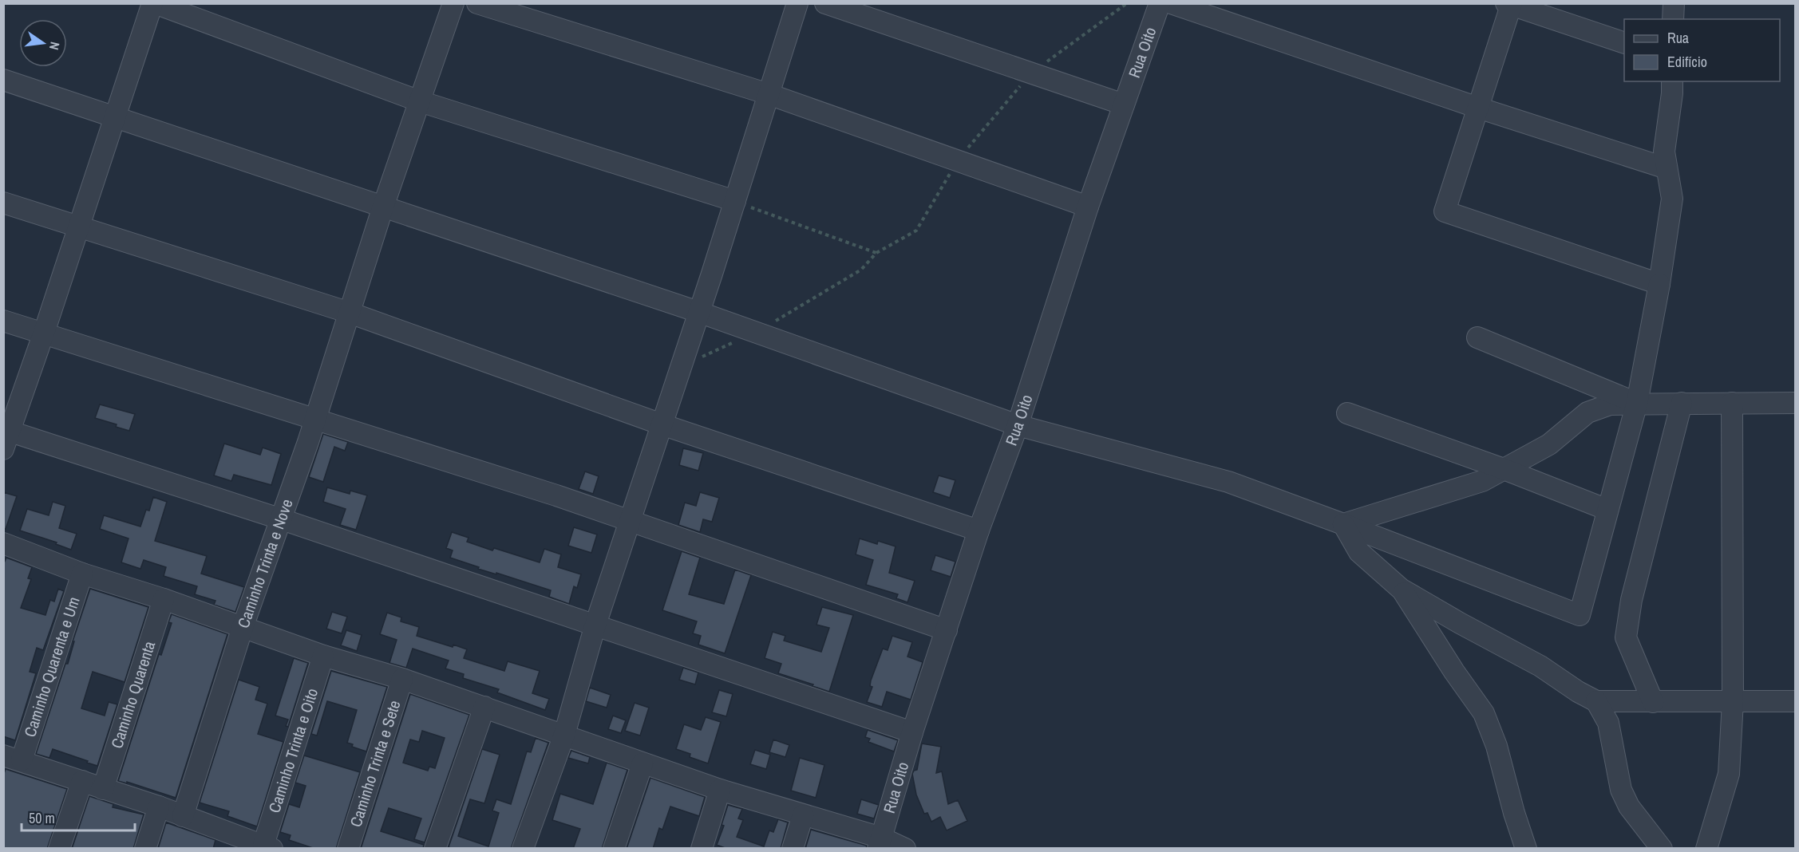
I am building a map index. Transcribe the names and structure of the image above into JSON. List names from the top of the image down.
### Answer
{
  "streets": {
    "street": [
      "Rua Oito",
      "Caminho Trinta e Nove",
      "Caminho Quarenta e Um",
      "Caminho Quarenta",
      "Caminho Trinta e Oito",
      "Caminho Trinta e Sete"
    ]
  },
  "legend": ["Rua", "Edifício"],
  "scale_bar": "50 m",
  "north": "right"
}
